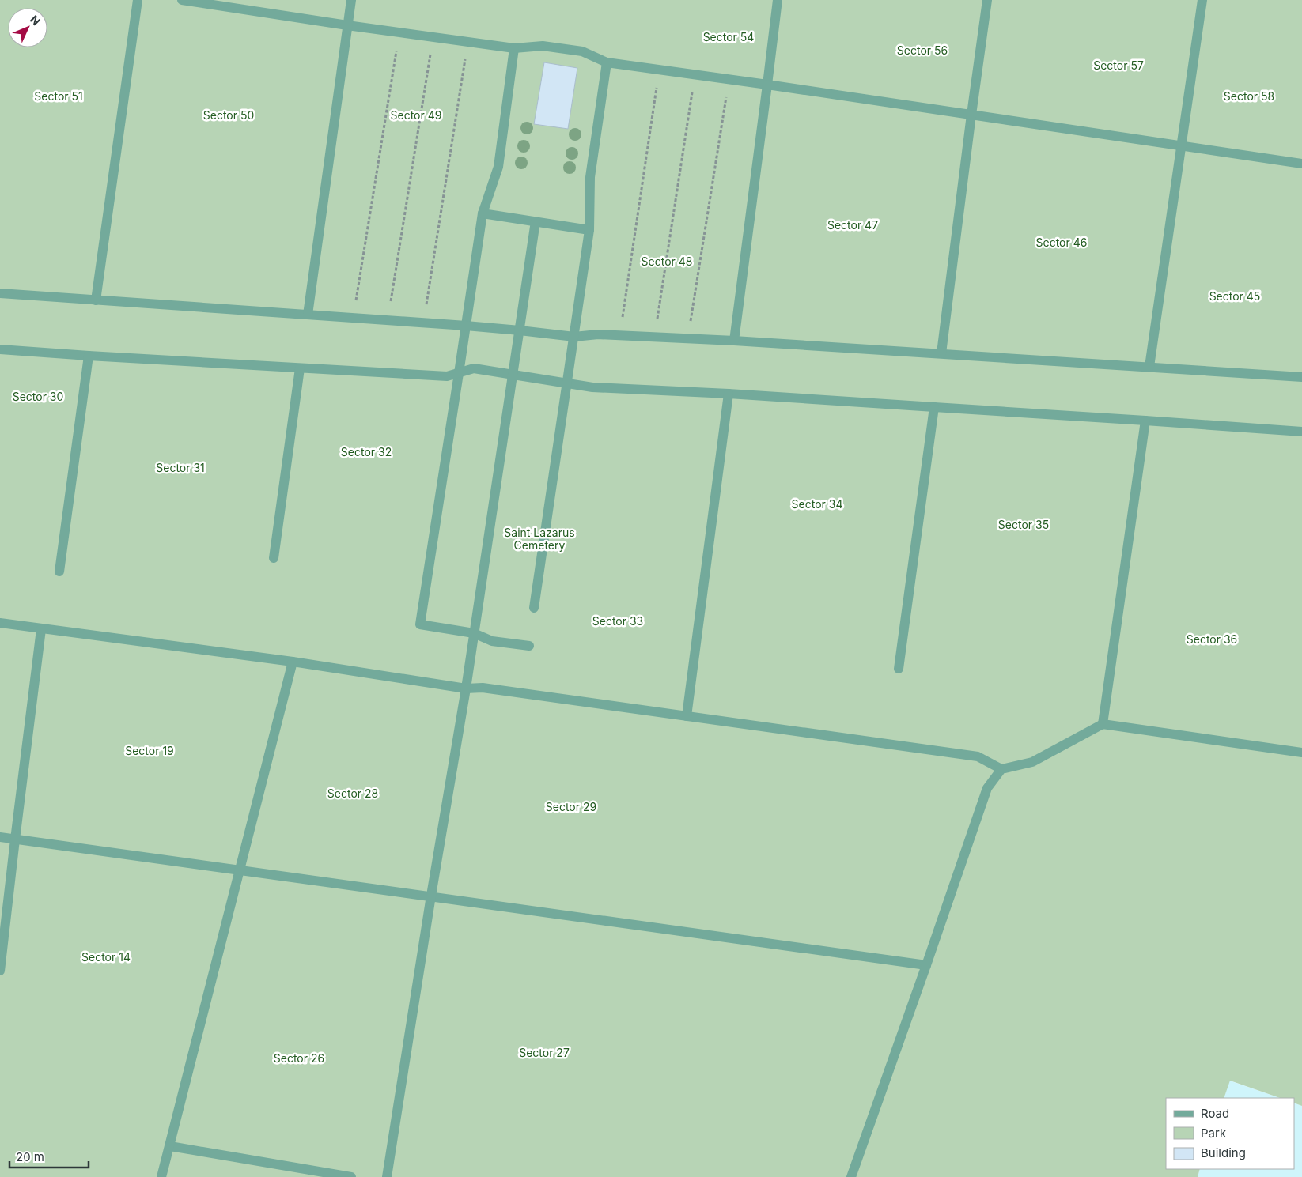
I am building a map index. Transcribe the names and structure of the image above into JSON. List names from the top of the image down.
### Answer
{
  "parks": [
    "Sector 54",
    "Sector 56",
    "Sector 57",
    "Sector 51",
    "Sector 58",
    "Sector 50",
    "Sector 49",
    "Sector 47",
    "Sector 46",
    "Sector 48",
    "Sector 45",
    "Sector 30",
    "Sector 32",
    "Sector 31",
    "Sector 34",
    "Sector 35",
    "Saint Lazarus Cemetery",
    "Sector 33",
    "Sector 36",
    "Sector 19",
    "Sector 28",
    "Sector 29",
    "Sector 14",
    "Sector 27",
    "Sector 26"
  ],
  "legend": ["Road", "Park", "Building"],
  "scale_bar": "20 m",
  "north": "top right"
}
